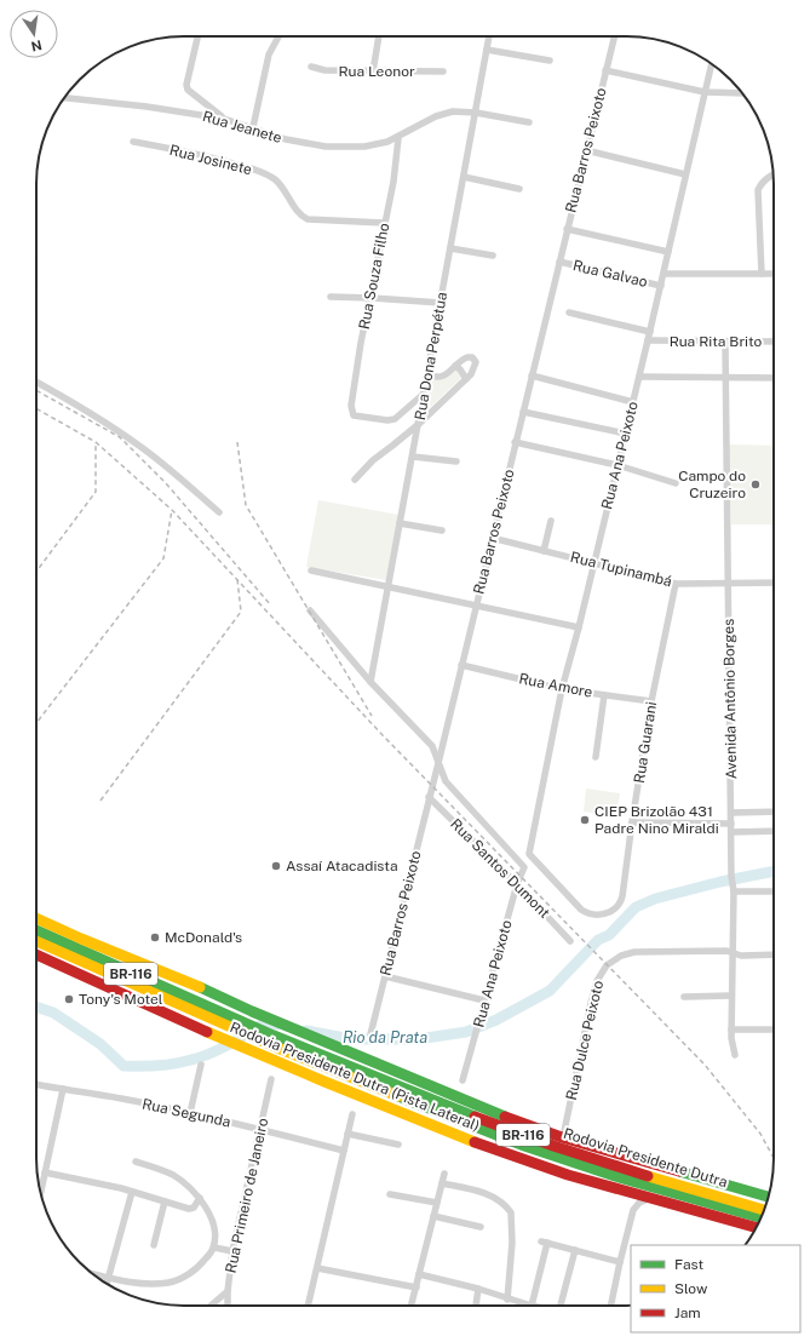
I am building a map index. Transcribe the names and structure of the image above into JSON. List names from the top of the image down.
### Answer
{
  "streets": {
    "highway": ["BR-116", "Rodovia Presidente Dutra (Pista Lateral)", "Rodovia Presidente Dutra"],
    "street": [
      "Rua Leonor",
      "Rua Jeanete",
      "Rua Barros Peixoto",
      "Rua Josinete",
      "Rua Galvao",
      "Rua Souza Filho",
      "Rua Rita Brito",
      "Rua Dona Perpétua",
      "Rua Ana Peixoto",
      "Rua Tupinambá",
      "Rua Amore",
      "Avenida Antônio Borges",
      "Rua Guarani",
      "Rua Santos Dumont",
      "Rua Dulce Peixoto",
      "Rua Segunda",
      "Rua Primeiro de Janeiro"
    ]
  },
  "crossings": [
    ["Rua Jeanete", "Rua Souza Filho"],
    ["Rua Jeanete", "Rua Dona Perpétua"],
    ["Rua Barros Peixoto", "Rua Galvao"],
    ["Rua Barros Peixoto", "Rua Ana Peixoto"],
    ["Rua Barros Peixoto", "Rua Tupinambá"],
    ["Rua Barros Peixoto", "Rua Amore"],
    ["Rua Barros Peixoto", "Rua Santos Dumont"],
    ["Rua Josinete", "Rua Souza Filho"],
    ["Rua Galvao", "Rua Ana Peixoto"],
    ["Rua Souza Filho", "Rua Dona Perpétua"],
    ["Rua Rita Brito", "Rua Ana Peixoto"],
    ["Rua Rita Brito", "Avenida Antônio Borges"],
    ["Rua Ana Peixoto", "Rua Tupinambá"],
    ["Rua Ana Peixoto", "Rua Amore"],
    ["Rua Ana Peixoto", "Rua Guarani"],
    ["Rua Ana Peixoto", "Rua Santos Dumont"],
    ["Rua Tupinambá", "Avenida Antônio Borges"],
    ["Rua Tupinambá", "Rua Guarani"],
    ["Rua Amore", "Rua Guarani"],
    ["Avenida Antônio Borges", "Rua Dulce Peixoto"],
    ["Rua Segunda", "Rua Primeiro de Janeiro"]
  ],
  "water": ["Rio da Prata"],
  "places": [
    "Campo do Cruzeiro",
    "CIEP Brizolão 431 Padre Nino Miraldi",
    "Assaí Atacadista",
    "McDonald's",
    "Tony's Motel"
  ],
  "legend": ["Fast", "Slow", "Jam"],
  "north": "bottom"
}
